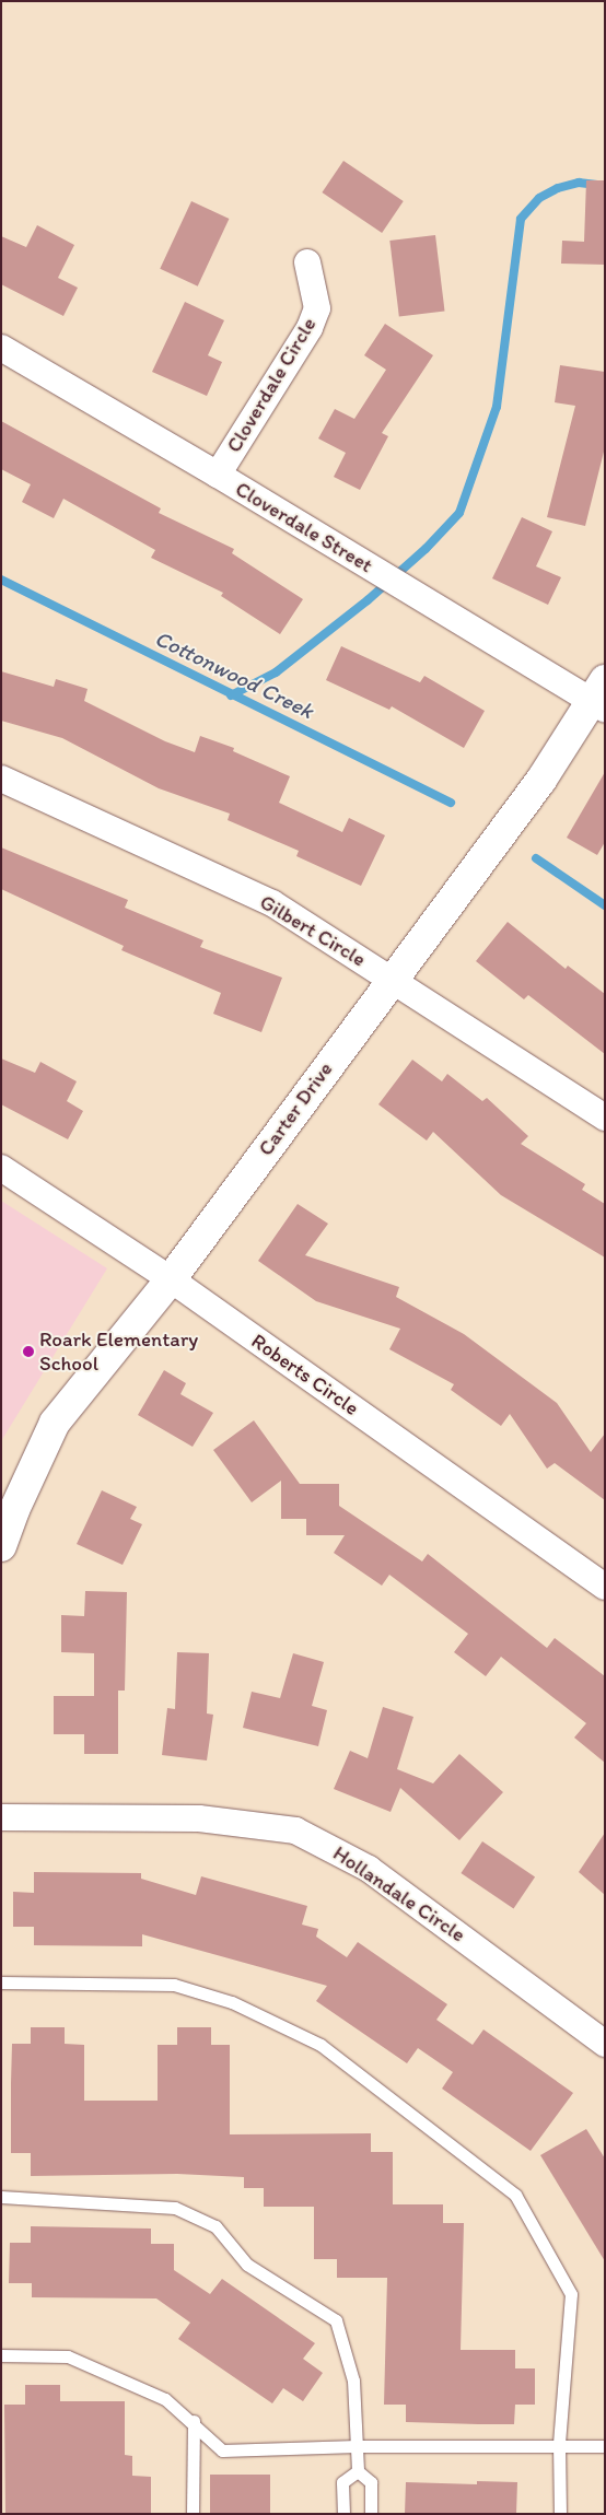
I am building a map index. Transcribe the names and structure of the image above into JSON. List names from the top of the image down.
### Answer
{
  "streets": {
    "street": [
      "Cloverdale Circle",
      "Cloverdale Street",
      "Gilbert Circle",
      "Carter Drive",
      "Roberts Circle",
      "Hollandale Circle"
    ]
  },
  "crossings": [
    ["Cloverdale Circle", "Cloverdale Street"],
    ["Cloverdale Street", "Carter Drive"],
    ["Gilbert Circle", "Carter Drive"],
    ["Carter Drive", "Roberts Circle"]
  ],
  "water": ["Cottonwood Creek"],
  "places": ["Roark Elementary School"]
}
